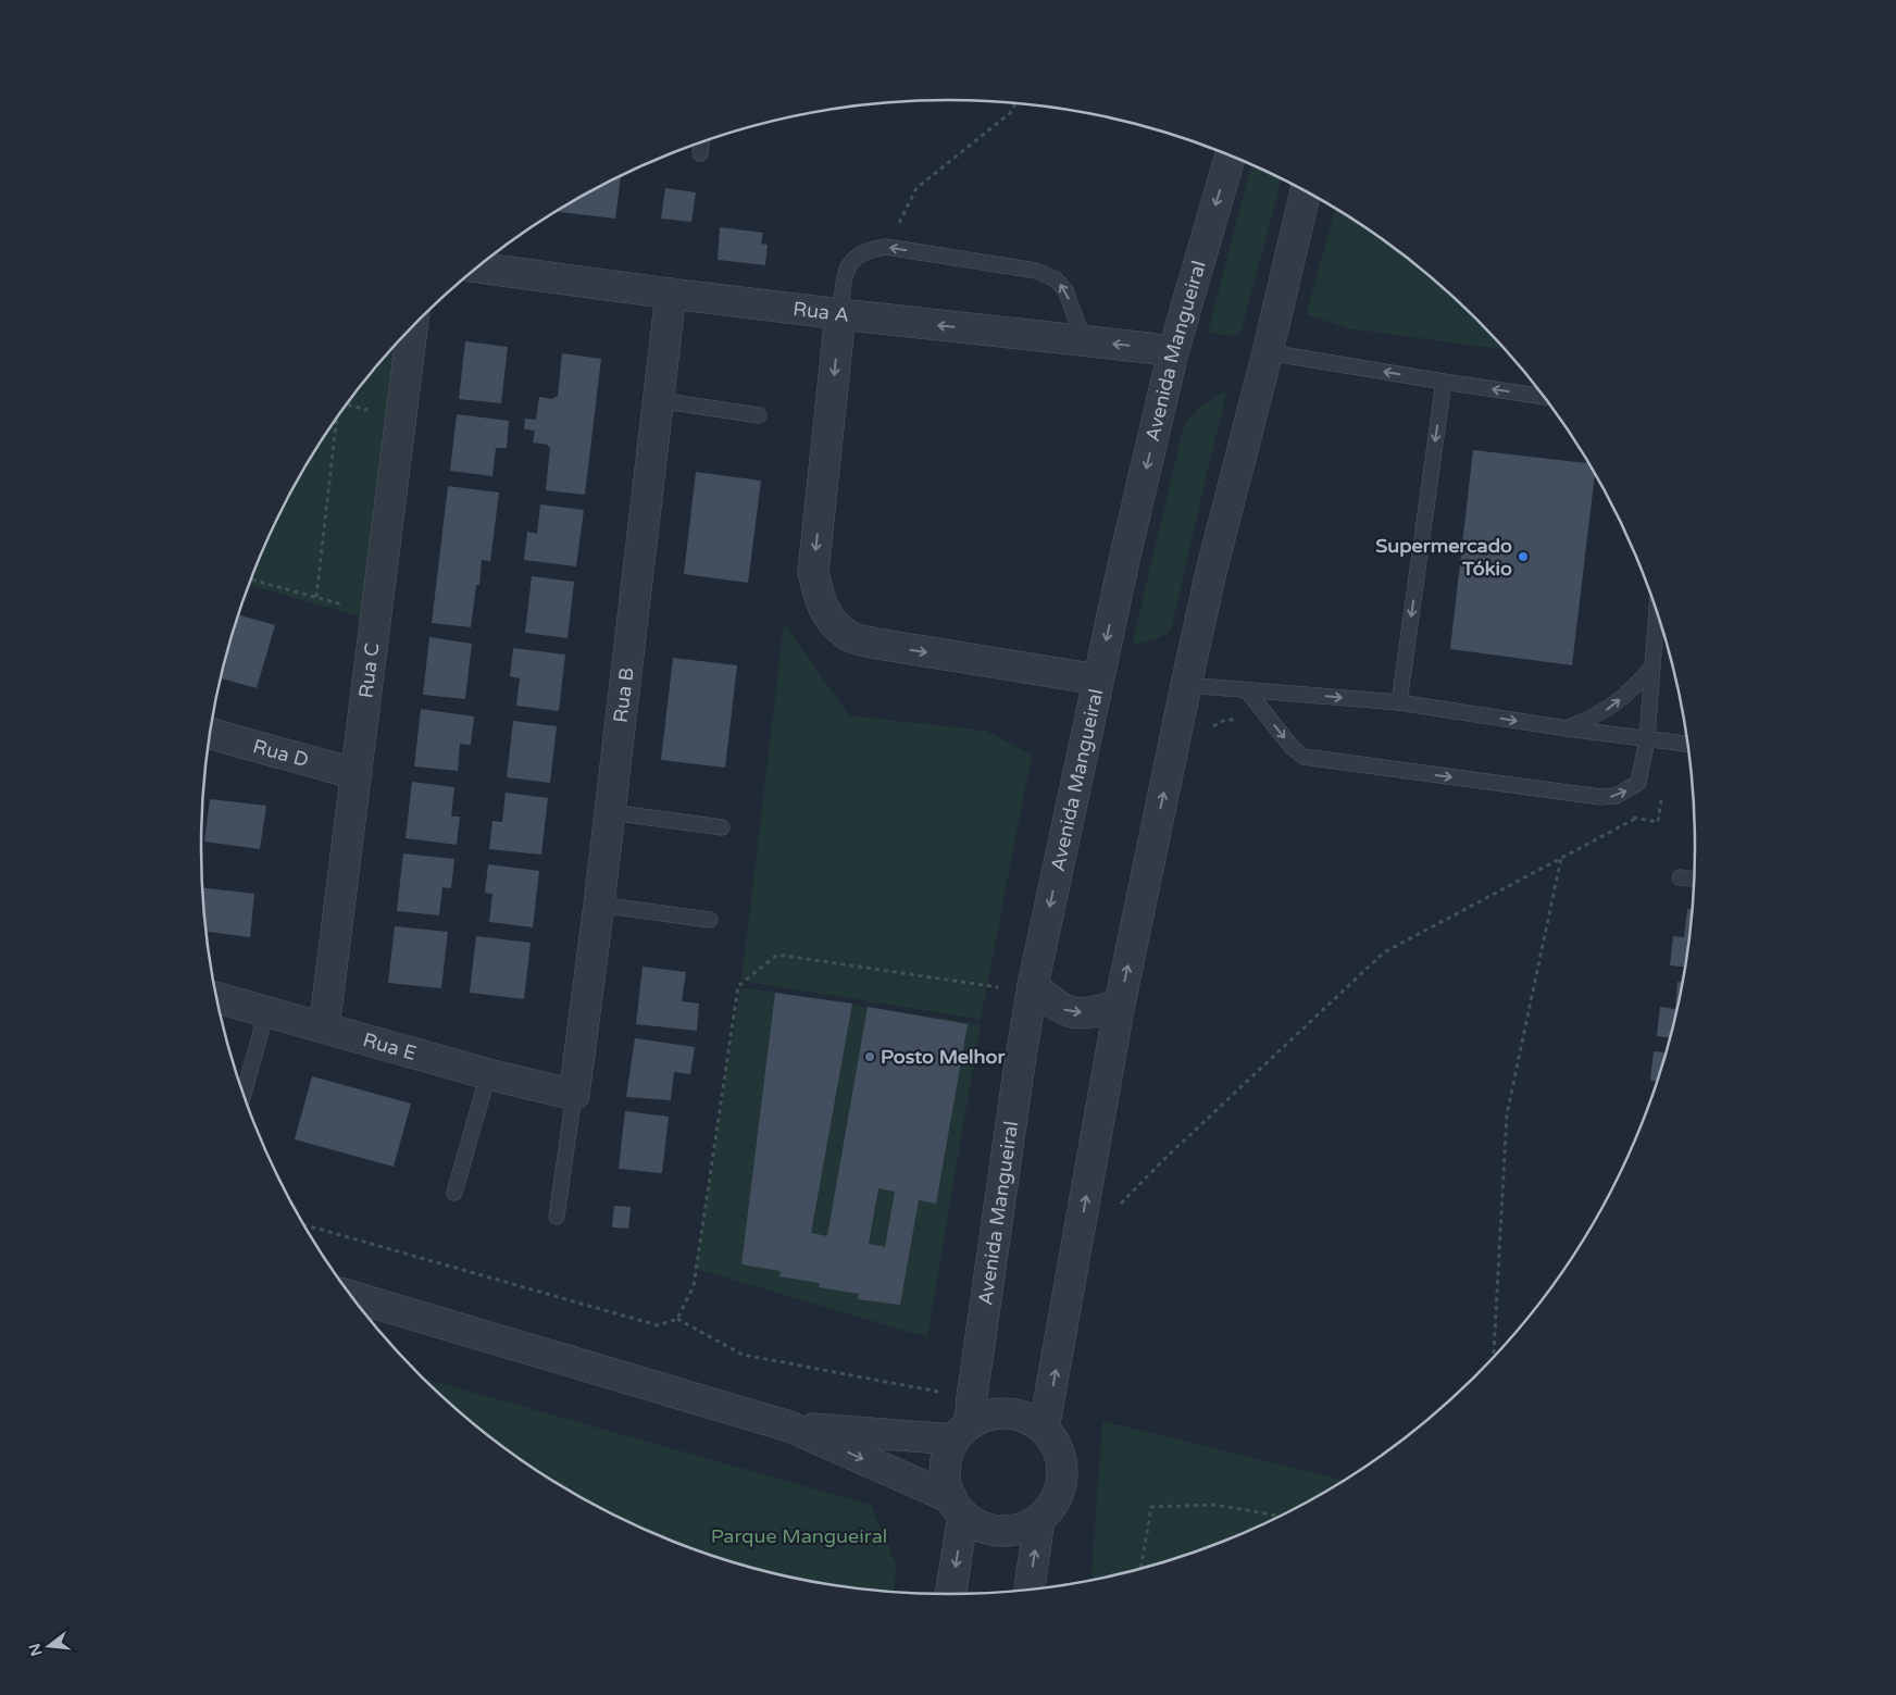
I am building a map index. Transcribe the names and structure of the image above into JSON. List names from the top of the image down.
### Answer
{
  "streets": {
    "street": [
      "Rua A",
      "Avenida Mangueiral",
      "Rua C",
      "Rua B",
      "Rua D",
      "Rua E"
    ]
  },
  "crossings": [
    ["Rua A", "Avenida Mangueiral"],
    ["Rua A", "Rua B"],
    ["Rua C", "Rua D"],
    ["Rua C", "Rua E"],
    ["Rua B", "Rua E"]
  ],
  "one_way": ["Rua A"],
  "parks": ["Parque Mangueiral"],
  "places": ["Supermercado Tókio", "Posto Melhor"],
  "north": "left"
}
